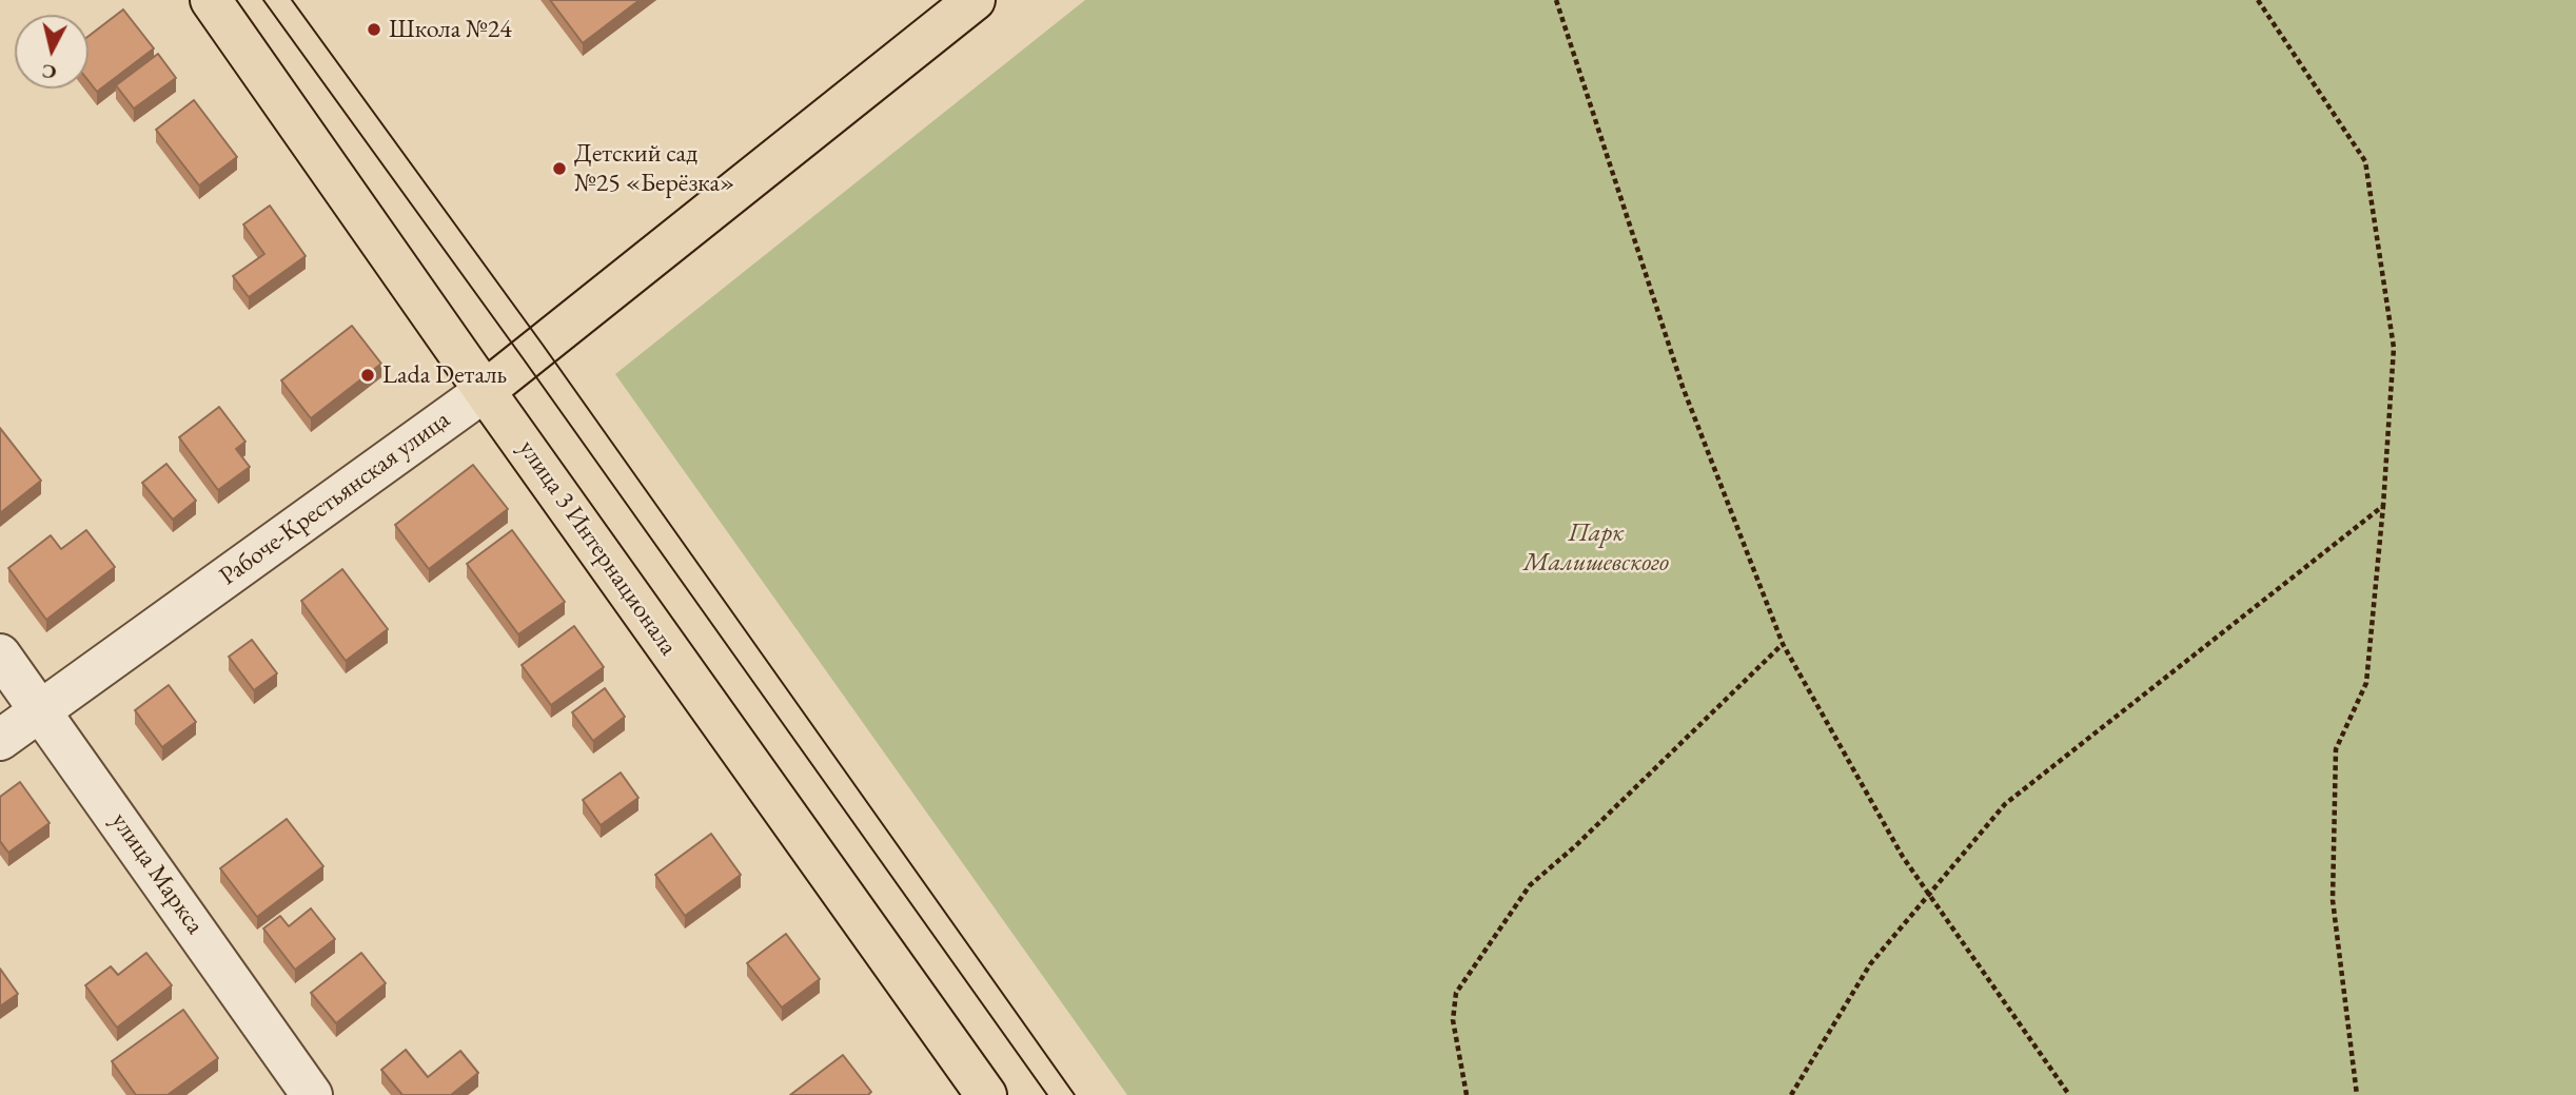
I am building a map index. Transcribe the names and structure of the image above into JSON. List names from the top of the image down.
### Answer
{
  "streets": {
    "main road": ["Рабоче-Крестьянская улица", "улица 3 Интернационала"],
    "street": ["улица Маркса"]
  },
  "crossings": [
    ["Рабоче-Крестьянская улица", "улица 3 Интернационала"],
    ["Рабоче-Крестьянская улица", "улица Маркса"]
  ],
  "parks": ["Парк Малишевского"],
  "places": ["Школа №24", "Детский сад №25 «Берёзка»", "Lada Dеталь"],
  "north": "bottom"
}
